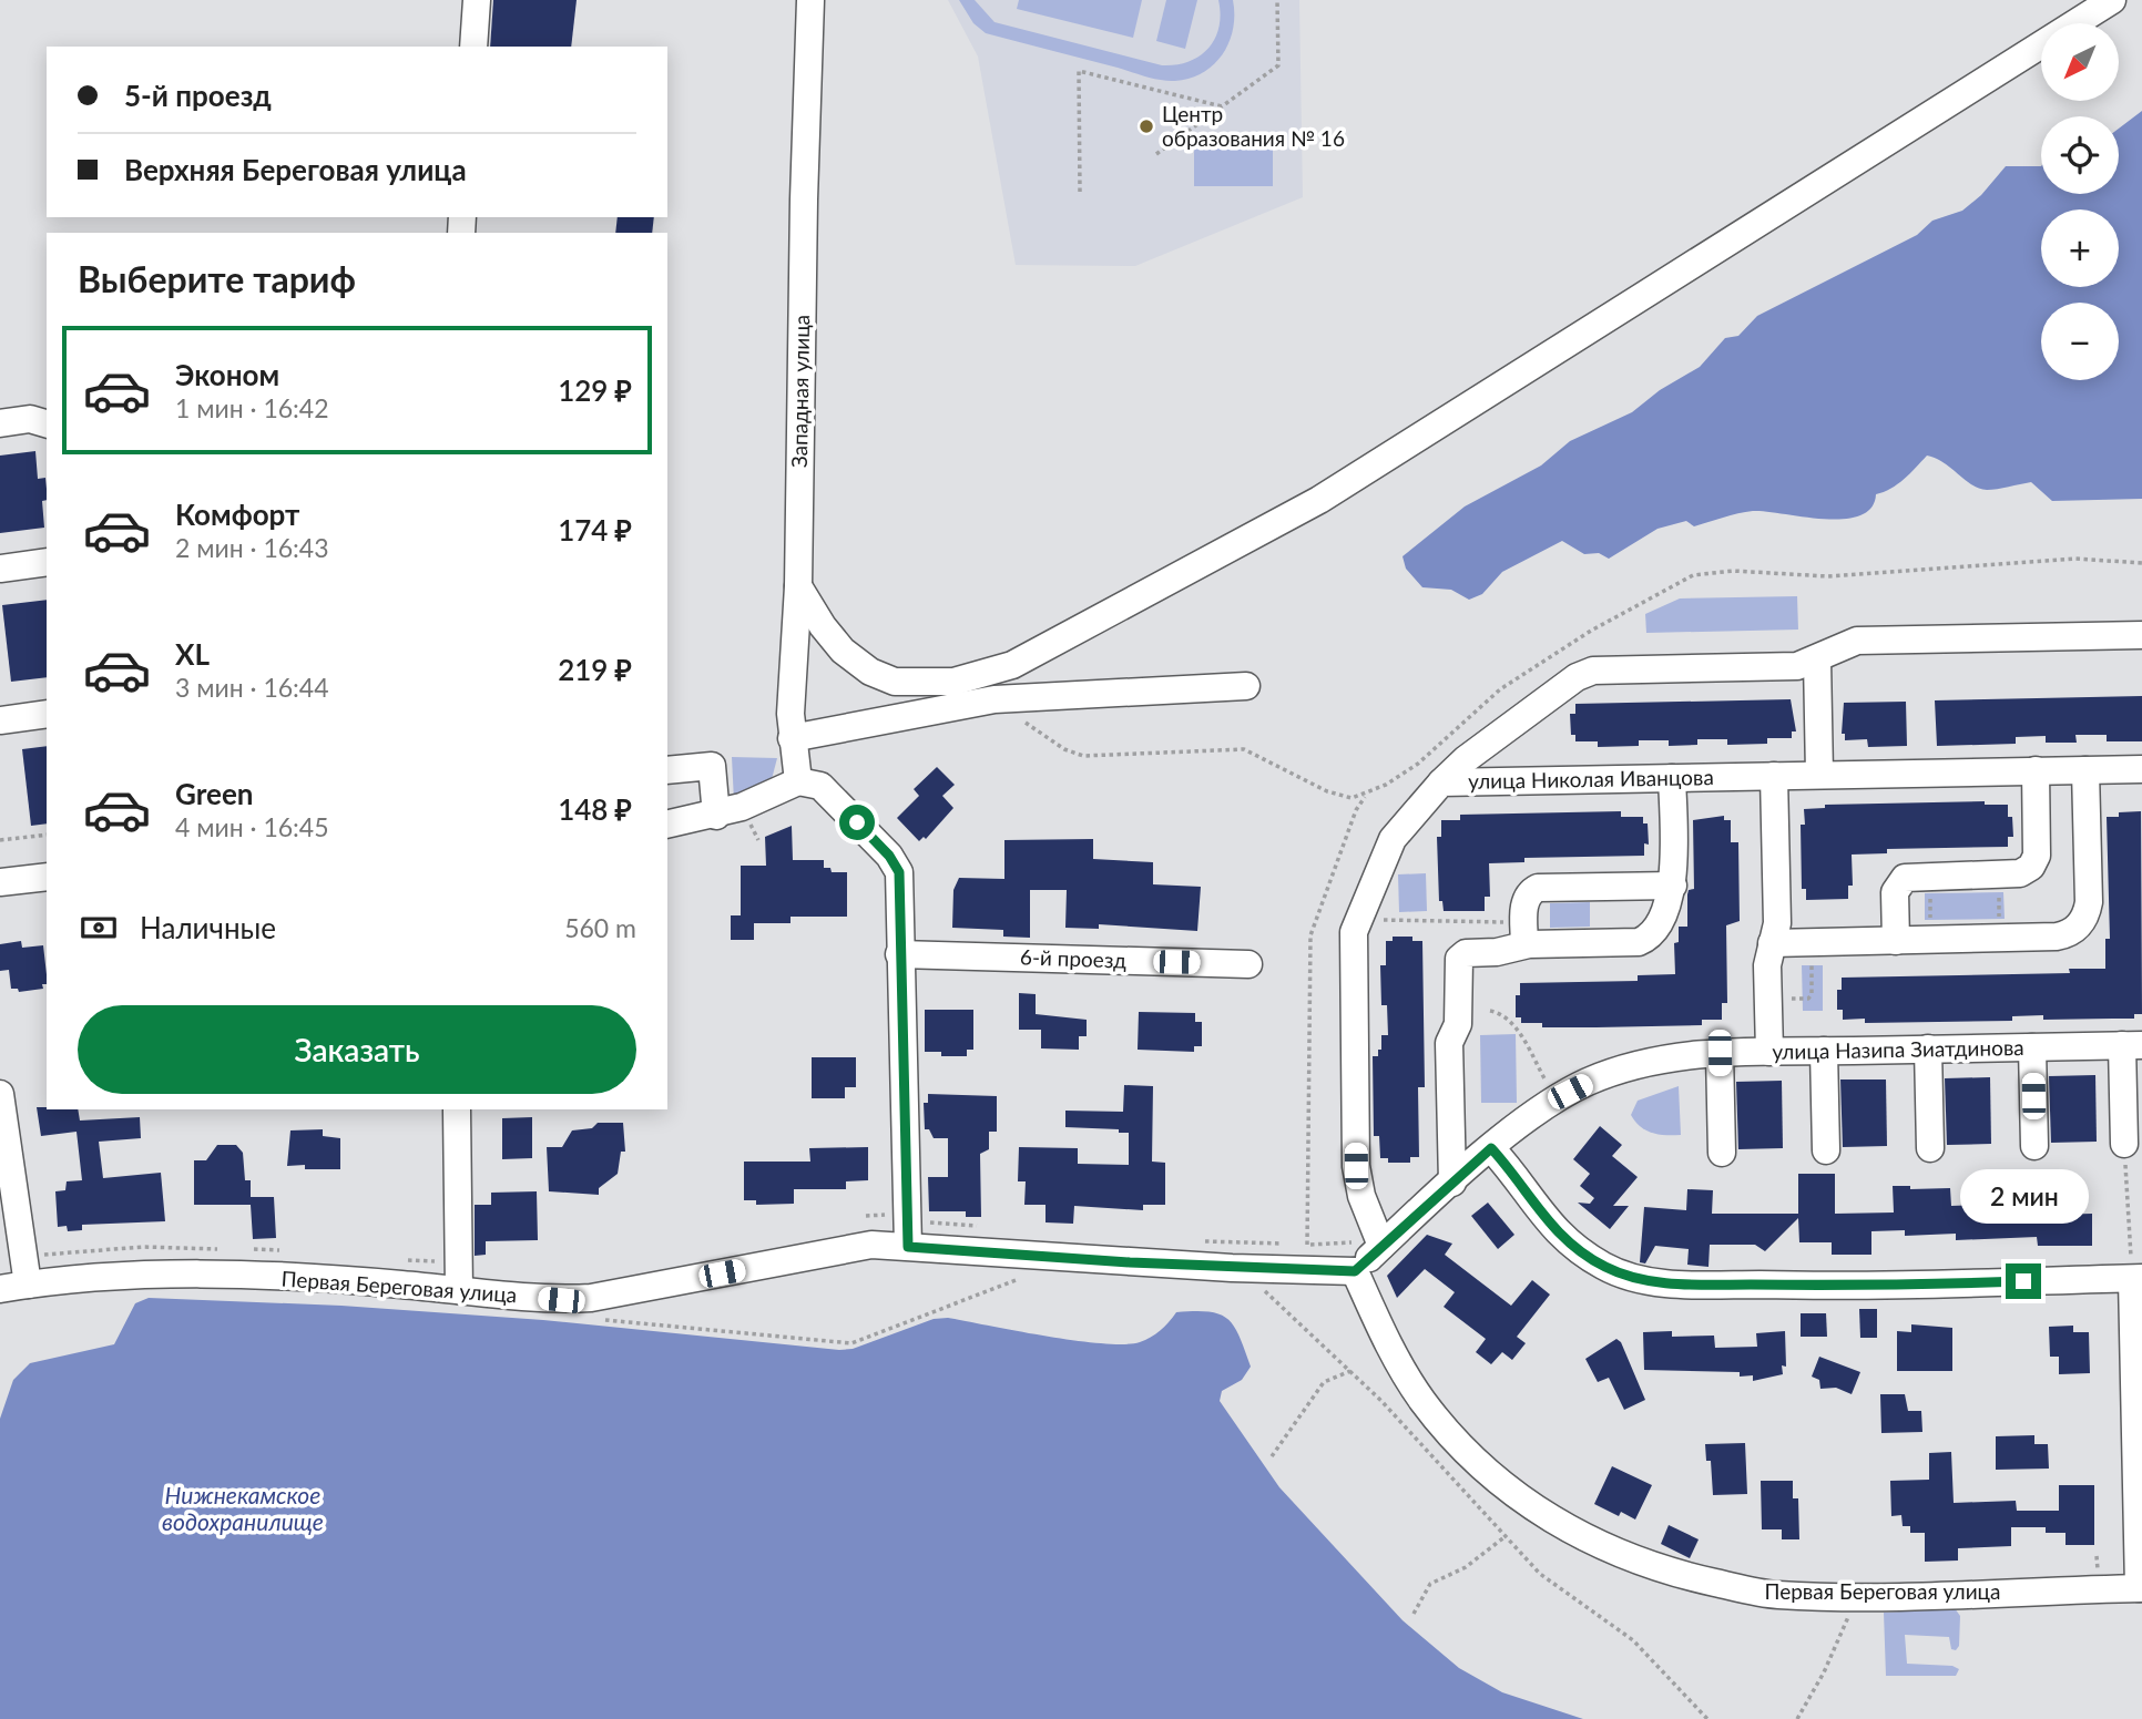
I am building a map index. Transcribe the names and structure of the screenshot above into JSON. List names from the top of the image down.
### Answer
{
  "streets": {
    "street": [
      "Западная улица",
      "улица Николая Иванцова",
      "6-й проезд",
      "улица Назипа Зиатдинова",
      "Первая Береговая улица"
    ]
  },
  "crossings": [
    ["улица Николая Иванцова", "улица Назипа Зиатдинова"],
    ["улица Назипа Зиатдинова", "Первая Береговая улица"]
  ],
  "water": ["Нижнекамское водохранилище"],
  "places": ["Центр образования № 16"],
  "north": "bottom left",
  "page": {
    "map_buttons": ["+", "−"],
    "banner": ["5-й проезд", "Верхняя Береговая улица"],
    "heading": "Выберите тариф",
    "list": [
      {
        "name": "Эконом",
        "note": "1 мин · 16:42",
        "value": "129 ₽"
      },
      {
        "name": "Комфорт",
        "note": "2 мин · 16:43",
        "value": "174 ₽"
      },
      {
        "name": "XL",
        "note": "3 мин · 16:44",
        "value": "219 ₽"
      },
      {
        "name": "Green",
        "note": "4 мин · 16:45",
        "value": "148 ₽"
      }
    ],
    "pay": ["Наличные", "560 m"],
    "buttons": "Заказать",
    "bubble": "2 мин"
  }
}
